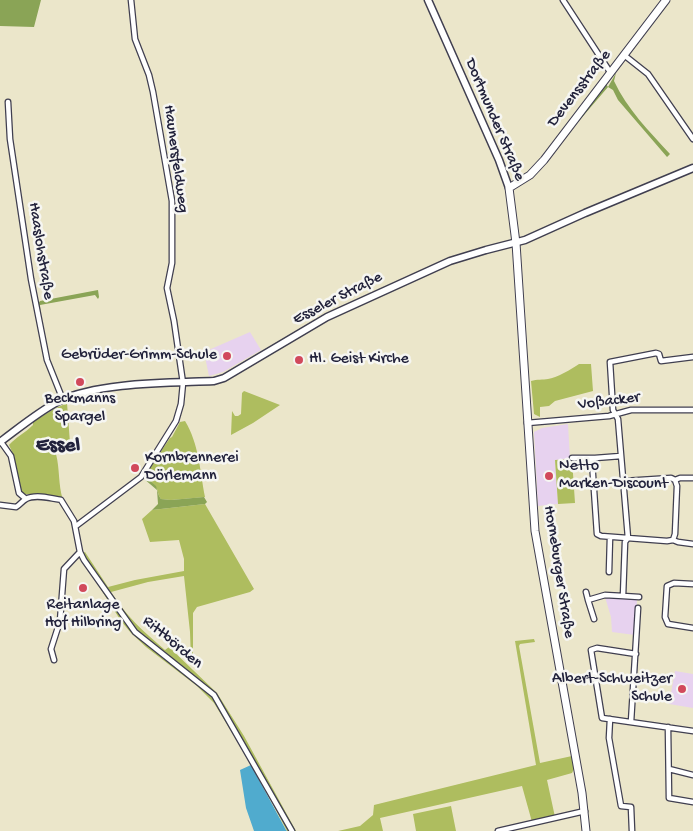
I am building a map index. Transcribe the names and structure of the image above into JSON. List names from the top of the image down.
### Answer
{
  "streets": {
    "main road": [
      "Devensstraße",
      "Dortmunder Straße",
      "Esseler Straße",
      "Horneburger Straße"
    ],
    "street": [
      "Haunersfeldweg",
      "Haaslohstraße",
      "Voßacker",
      "Rittbörden"
    ]
  },
  "crossings": [
    ["Devensstraße", "Dortmunder Straße"],
    ["Dortmunder Straße", "Esseler Straße"],
    ["Dortmunder Straße", "Horneburger Straße"],
    ["Haunersfeldweg", "Esseler Straße"],
    ["Haunersfeldweg", "Rittbörden"],
    ["Haaslohstraße", "Esseler Straße"],
    ["Voßacker", "Horneburger Straße"]
  ],
  "districts": ["Essel"],
  "places": [
    "Gebrüder-Grimm-Schule",
    "Hl. Geist Kirche",
    "Beckmanns Spargel",
    "Kornbrennerei Dörlemann",
    "Netto Marken-Discount",
    "Reitanlage Hof Hilbring",
    "Albert-Schweitzer Schule"
  ]
}
